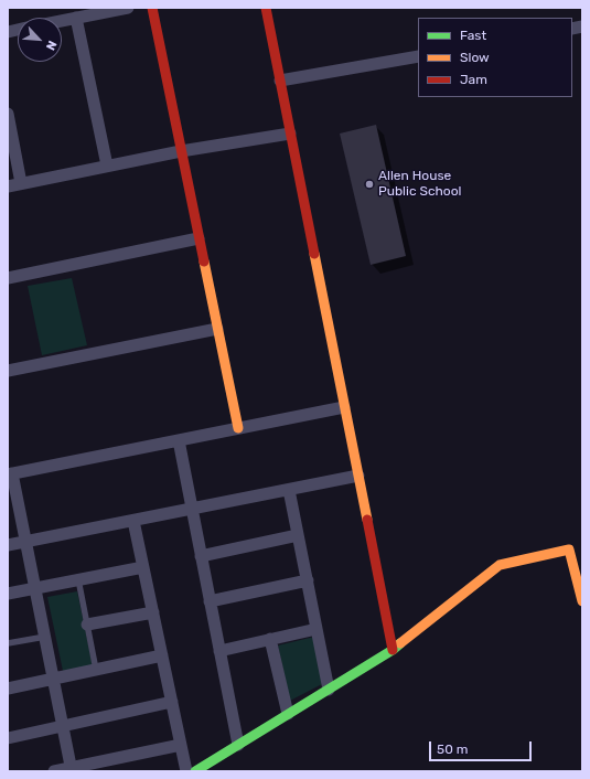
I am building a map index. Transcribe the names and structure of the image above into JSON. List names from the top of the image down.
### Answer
{
  "places": ["Allen House Public School"],
  "legend": ["Fast", "Slow", "Jam"],
  "scale_bar": "50 m",
  "north": "bottom right"
}
